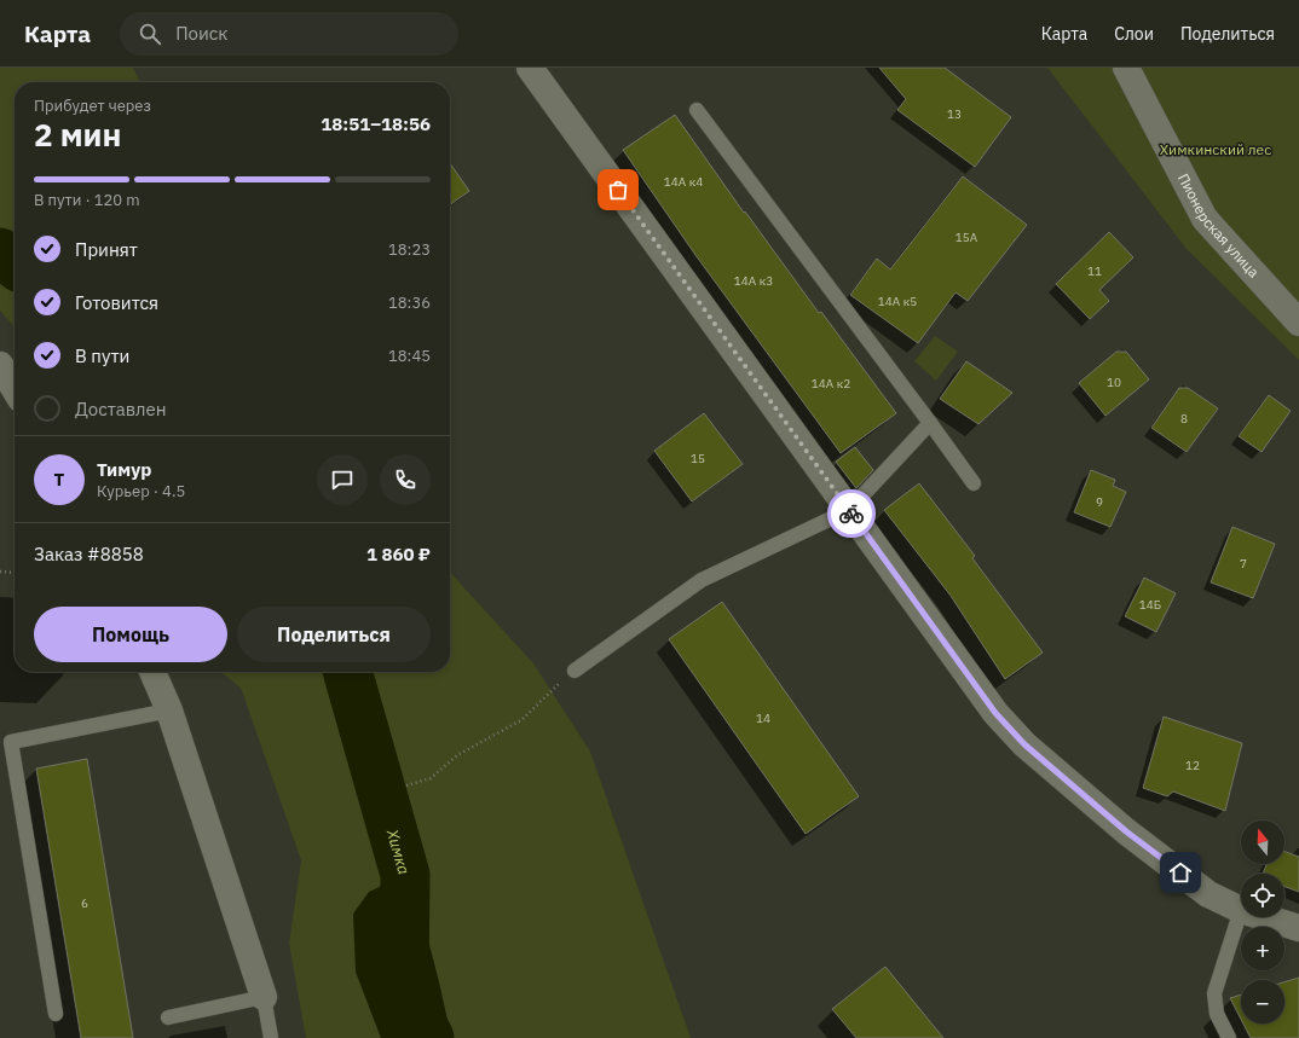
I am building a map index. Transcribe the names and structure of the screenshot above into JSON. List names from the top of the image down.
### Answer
{
  "streets": {
    "street": ["Пионерская улица"]
  },
  "water": ["Химка"],
  "parks": ["Химкинский лес"],
  "house_numbers": [
    "13",
    "14А к4",
    "15А",
    "11",
    "14А к3",
    "14А к5",
    "10",
    "14А к2",
    "8",
    "15",
    "9",
    "7",
    "14Б",
    "14",
    "12",
    "6"
  ],
  "north": "top",
  "page": {
    "header": "Карта",
    "search": "Поиск",
    "nav": ["Карта", "Слои", "Поделиться"],
    "heading": ["2 мин", "Прибудет через", "18:51–18:56"],
    "panel": [
      "Тимур",
      "Курьер · 4.5",
      "Заказ #8858",
      "1 860 ₽"
    ],
    "bar": "В пути · 120 m",
    "list": [
      ["Принят", "18:23"],
      ["Готовится", "18:36"],
      ["В пути", "18:45"],
      "Доставлен"
    ],
    "round": "Т",
    "buttons": ["Помощь", "Поделиться"],
    "map_buttons": ["+", "−"]
  }
}
